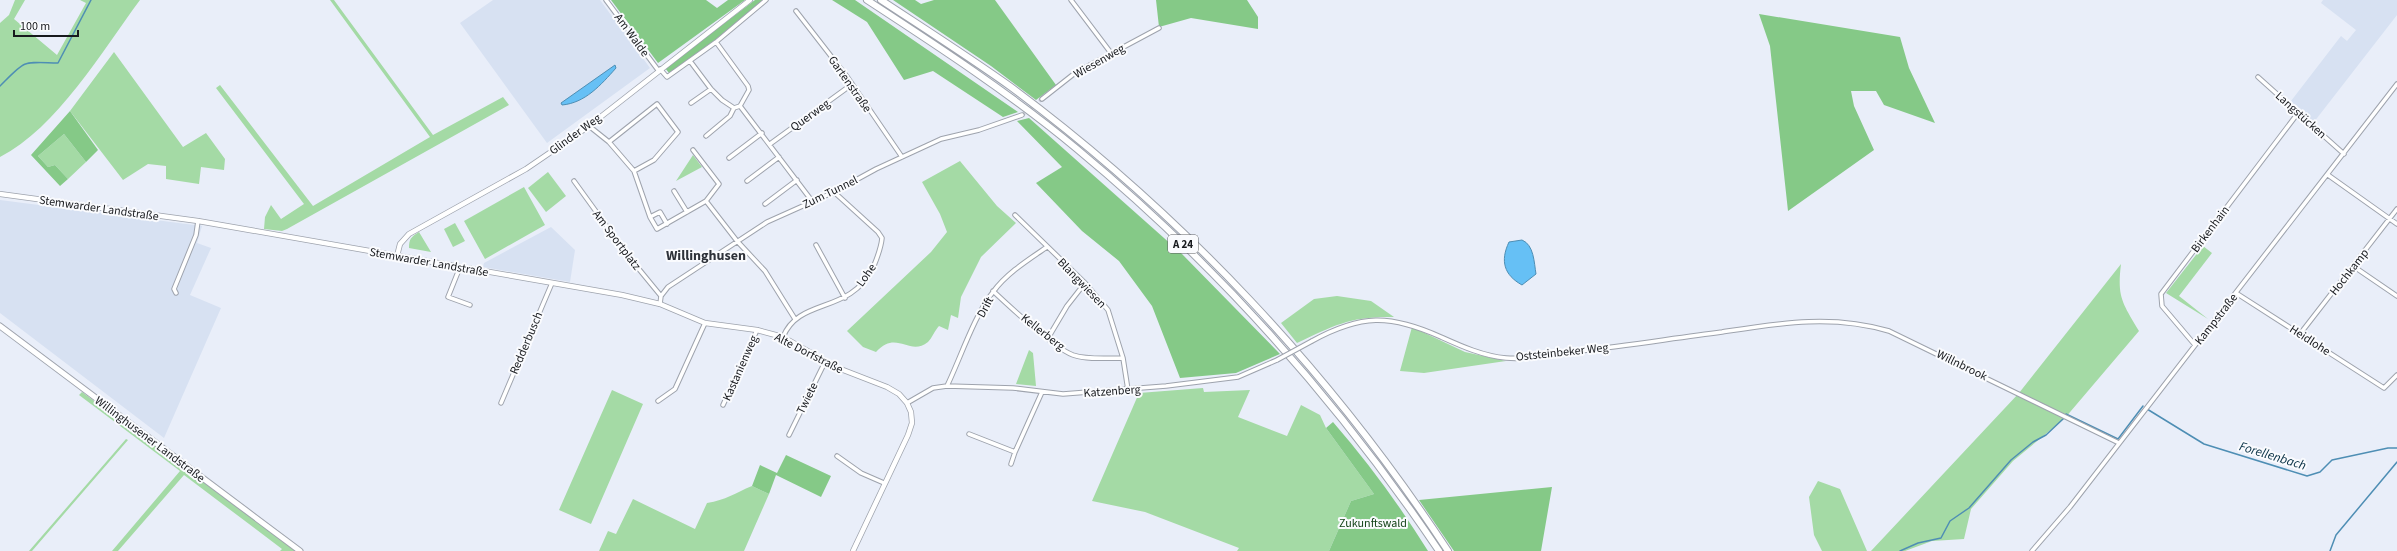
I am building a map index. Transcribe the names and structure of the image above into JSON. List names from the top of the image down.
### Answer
{
  "streets": {
    "highway": ["A 24"],
    "main road": ["Willinghusener Landstraße"],
    "street": [
      "Am Walde",
      "Wiesenweg",
      "Gartenstraße",
      "Querweg",
      "Langstücken",
      "Glinder Weg",
      "Zum Tunnel",
      "Stemwarder Landstraße",
      "Birkenhain",
      "Am Sportplatz",
      "Hochkamp",
      "Lohe",
      "Blangwiesen",
      "Drift",
      "Kampstraße",
      "Kellerberg",
      "Heidlohe",
      "Redderbusch",
      "Oststeinbeker Weg",
      "Alte Dorfstraße",
      "Willnbrook",
      "Kastanienweg",
      "Katzenberg",
      "Twiete"
    ]
  },
  "crossings": [
    ["Am Walde", "Glinder Weg"],
    ["Gartenstraße", "Querweg"],
    ["Gartenstraße", "Zum Tunnel"],
    ["Langstücken", "Birkenhain"],
    ["Langstücken", "Kampstraße"],
    ["Glinder Weg", "Stemwarder Landstraße"],
    ["Zum Tunnel", "Am Sportplatz"],
    ["Zum Tunnel", "Lohe"],
    ["Stemwarder Landstraße", "Redderbusch"],
    ["Stemwarder Landstraße", "Alte Dorfstraße"],
    ["Birkenhain", "Kampstraße"],
    ["Hochkamp", "Heidlohe"],
    ["Lohe", "Alte Dorfstraße"],
    ["Blangwiesen", "Drift"],
    ["Blangwiesen", "Kellerberg"],
    ["Blangwiesen", "Katzenberg"],
    ["Drift", "Kellerberg"],
    ["Drift", "Katzenberg"],
    ["Kampstraße", "Heidlohe"],
    ["Kampstraße", "Willnbrook"],
    ["Oststeinbeker Weg", "Willnbrook"],
    ["Oststeinbeker Weg", "Katzenberg"],
    ["Alte Dorfstraße", "Kastanienweg"],
    ["Alte Dorfstraße", "Katzenberg"],
    ["Alte Dorfstraße", "Twiete"]
  ],
  "districts": ["Willinghusen"],
  "water": ["Forellenbach"],
  "parks": ["Zukunftswald"],
  "scale_bar": "100 m"
}
